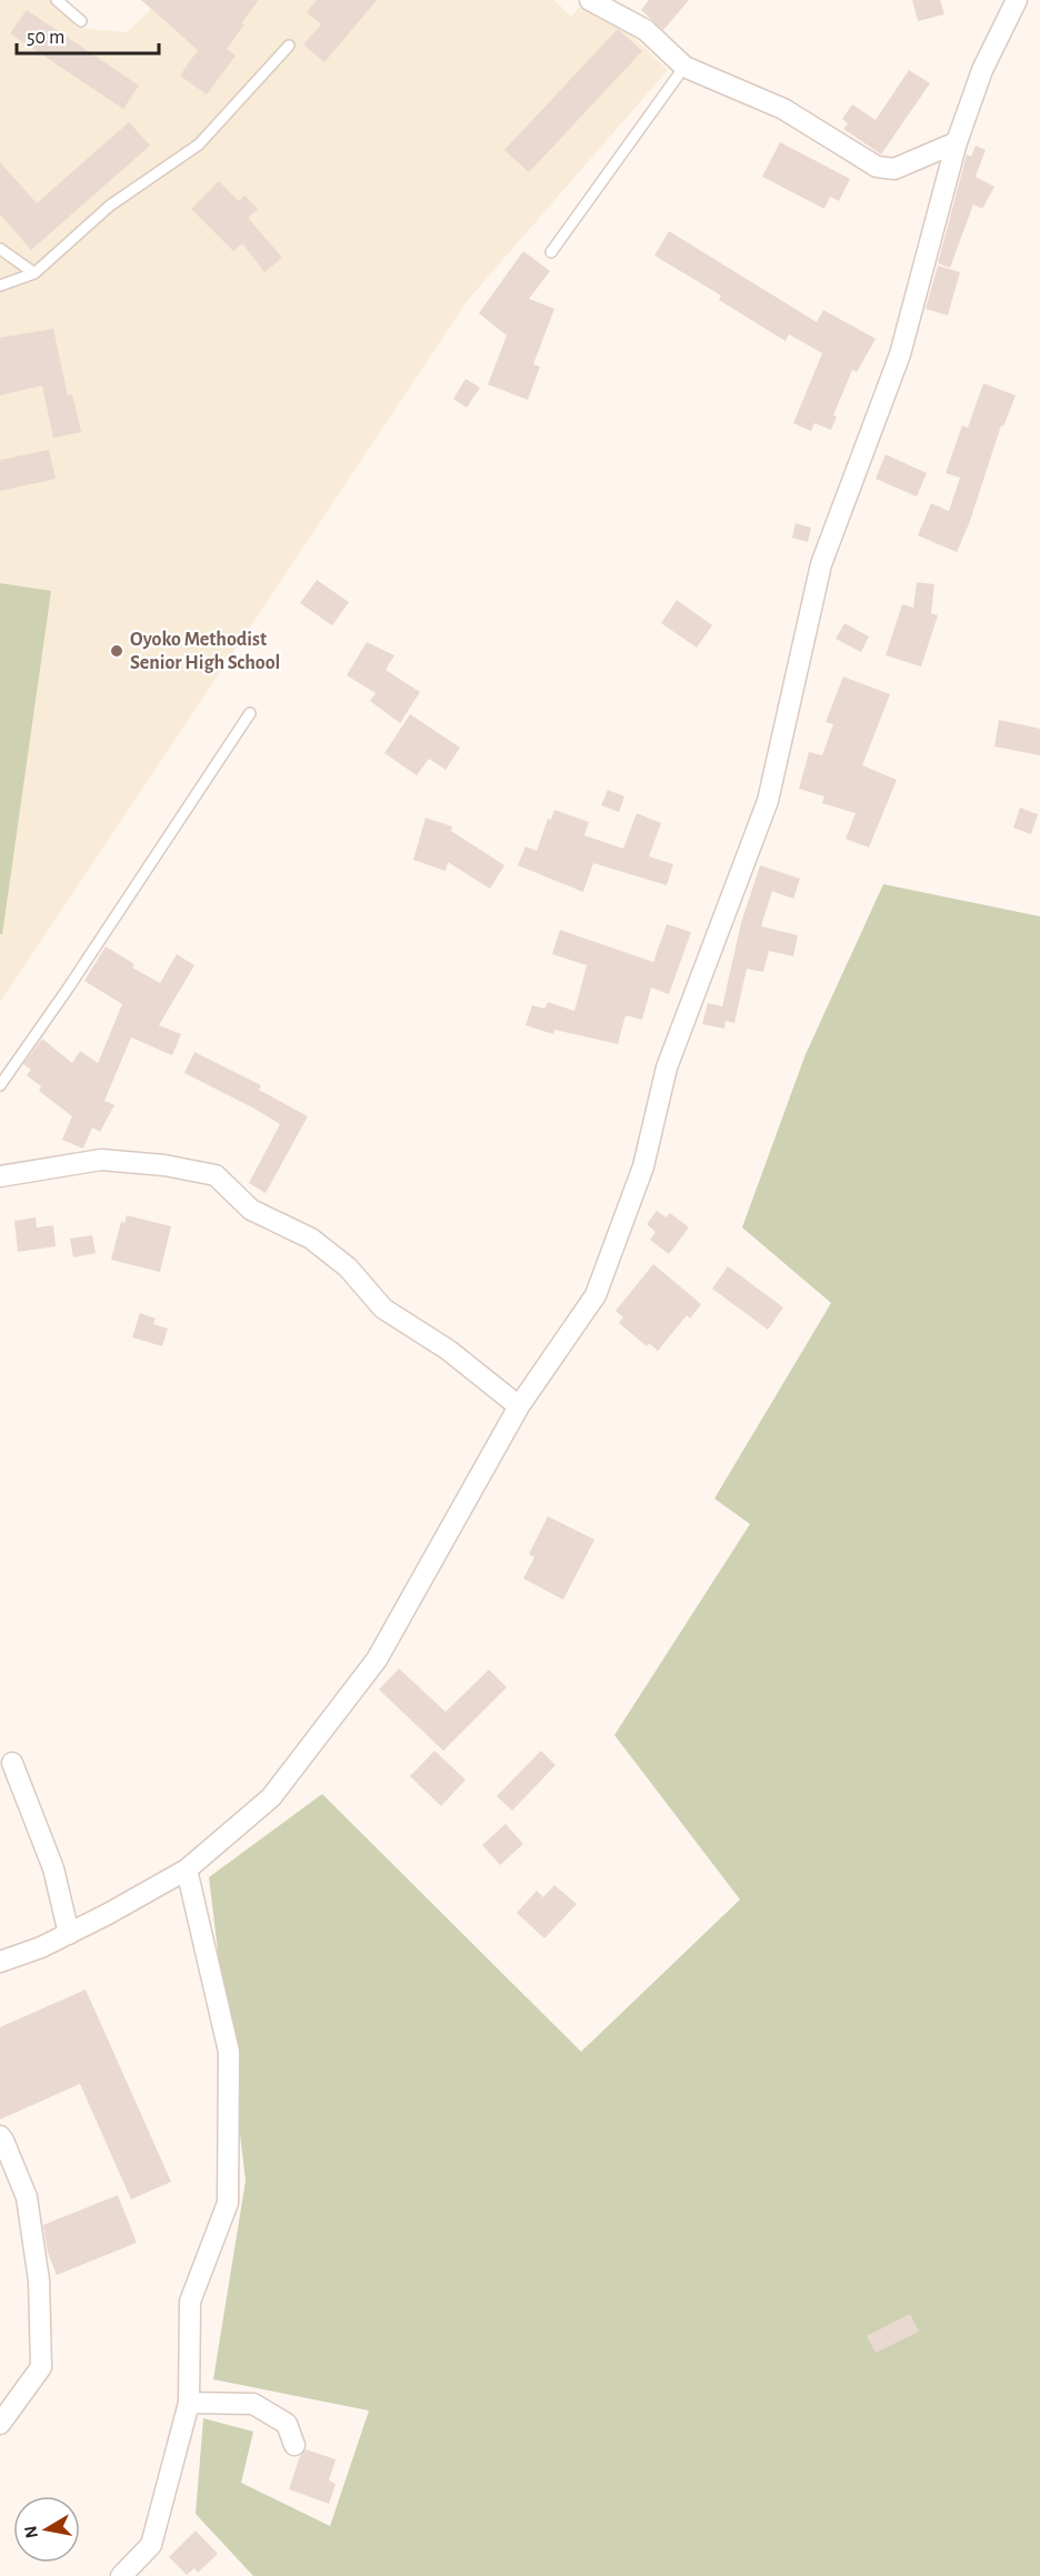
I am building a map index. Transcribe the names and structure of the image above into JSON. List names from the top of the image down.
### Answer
{
  "places": ["Oyoko Methodist Senior High School"],
  "scale_bar": "50 m",
  "north": "left"
}
